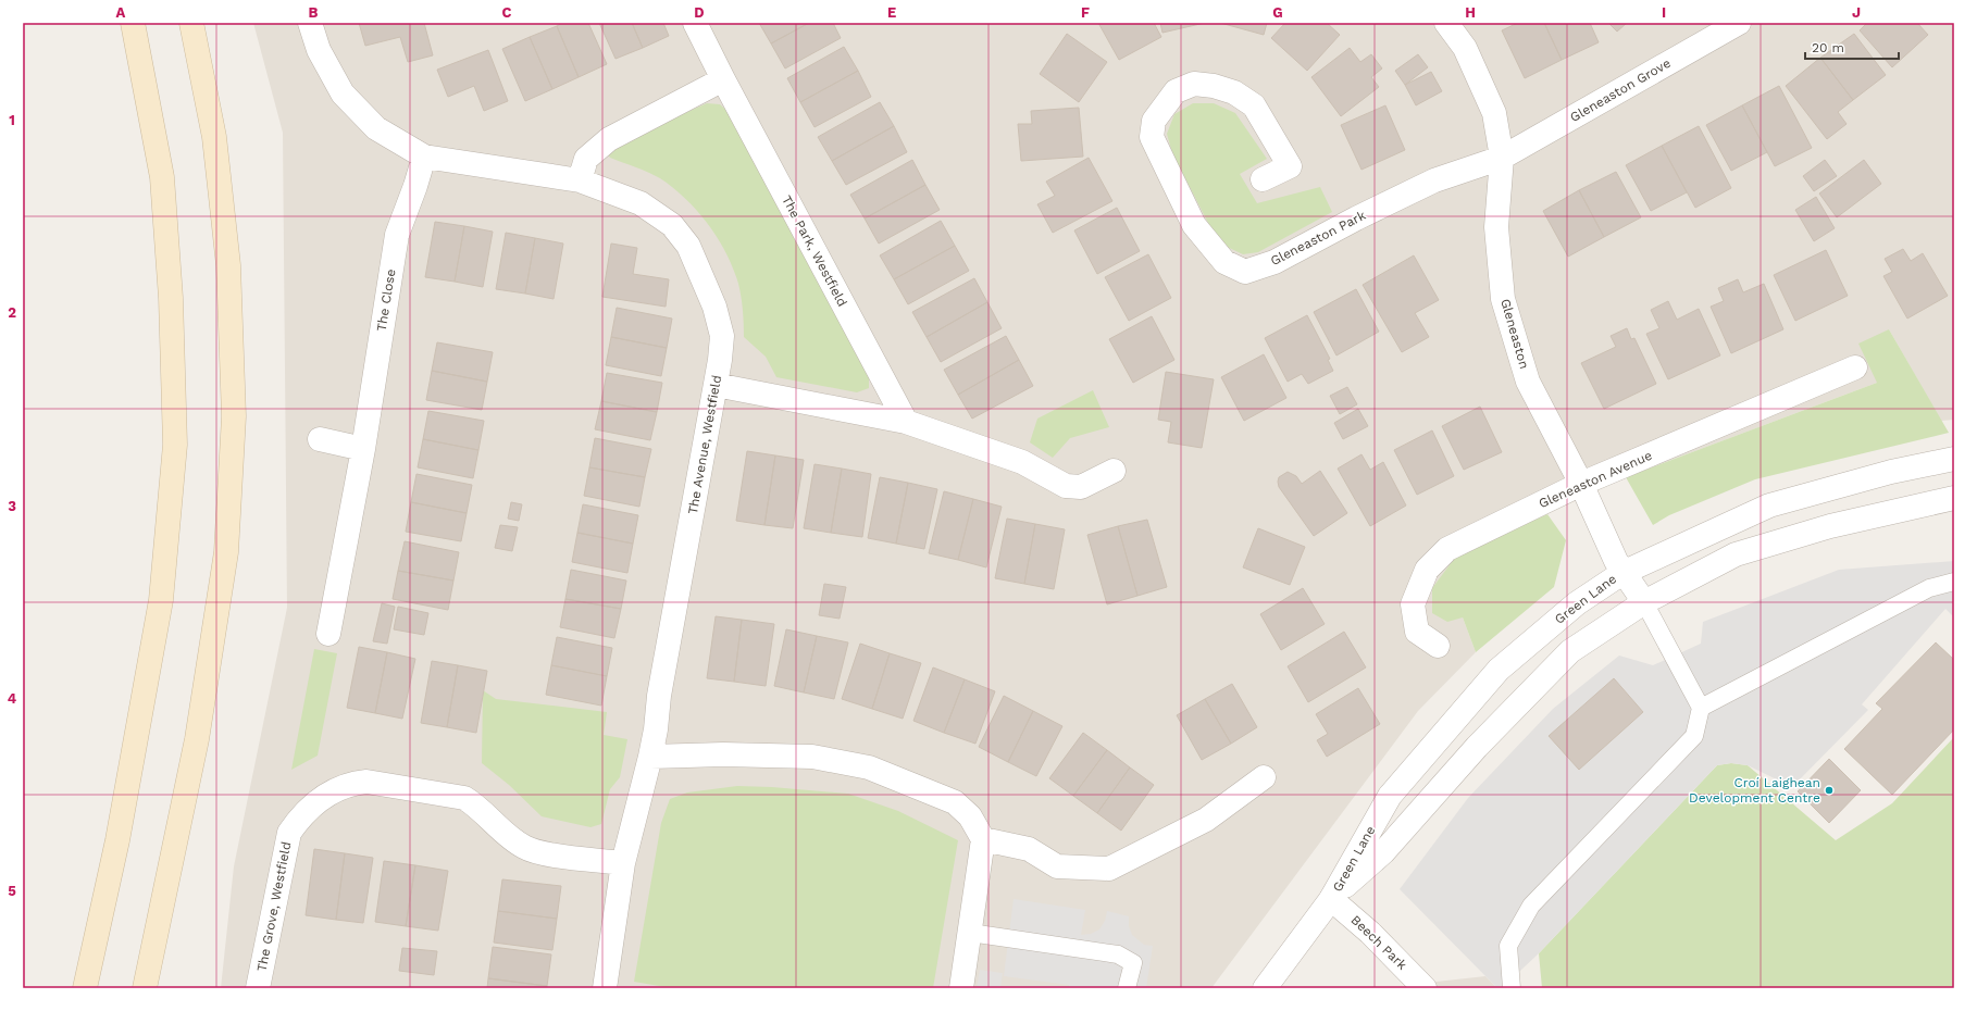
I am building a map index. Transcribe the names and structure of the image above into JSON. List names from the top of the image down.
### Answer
{
  "streets": {
    "street": [
      "Gleneaston Grove",
      "Gleneaston Park",
      "The Park, Westfield",
      "The Close",
      "Gleneaston",
      "The Avenue, Westfield",
      "Gleneaston Avenue",
      "Green Lane",
      "The Grove, Westfield",
      "Beech Park"
    ]
  },
  "crossings": [
    ["Gleneaston Grove", "Gleneaston Park"],
    ["Gleneaston Grove", "Gleneaston"],
    ["Gleneaston Park", "Gleneaston"],
    ["The Close", "The Avenue, Westfield"],
    ["Gleneaston", "Gleneaston Avenue"],
    ["Gleneaston", "Green Lane"],
    ["The Avenue, Westfield", "The Grove, Westfield"],
    ["Green Lane", "Beech Park"]
  ],
  "places": ["Croí Laighean Development Centre"],
  "scale_bar": "20 m",
  "grid": {
    "columns": [
      "A",
      "B",
      "C",
      "D",
      "E",
      "F",
      "G",
      "H",
      "I",
      "J"
    ],
    "rows": [
      "1",
      "2",
      "3",
      "4",
      "5"
    ]
  }
}
